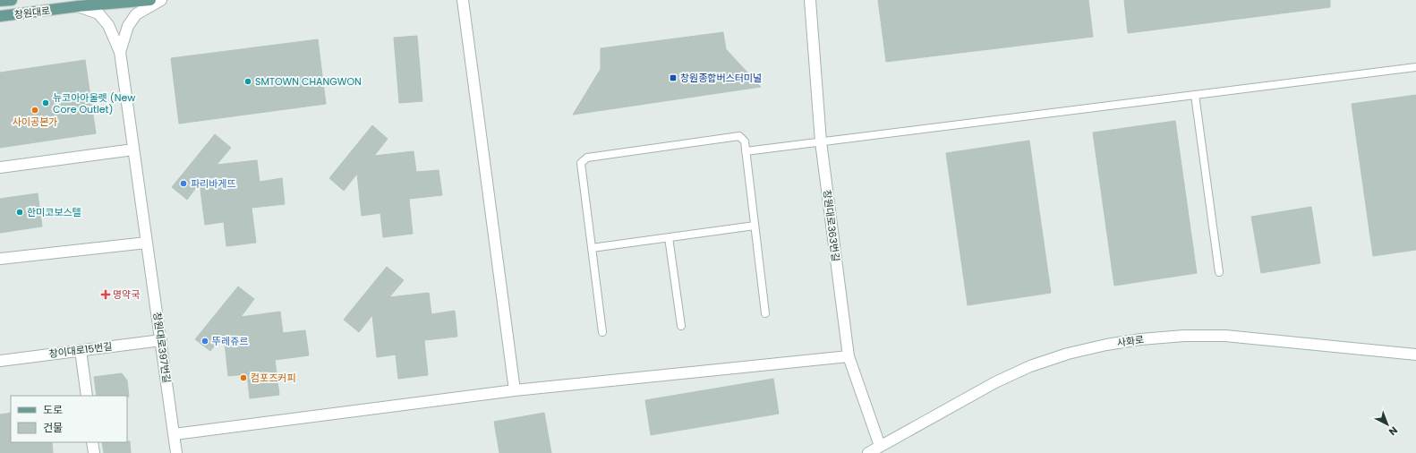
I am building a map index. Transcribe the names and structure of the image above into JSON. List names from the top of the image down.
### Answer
{
  "streets": {
    "main road": ["창원대로"],
    "street": [
      "창원대로363번길",
      "사화로",
      "창원대로397번길",
      "창이대로15번길"
    ]
  },
  "crossings": [
    ["창원대로363번길", "사화로"],
    ["창원대로397번길", "창이대로15번길"]
  ],
  "places": {
    "transit": ["창원종합버스터미널"],
    "other": [
      "SMTOWN CHANGWON",
      "뉴코아아울렛 (New Core Outlet)",
      "사이공본가",
      "파리바게뜨",
      "한미코보스텔",
      "뚜레쥬르",
      "컴포즈커피"
    ],
    "health": ["명약국"]
  },
  "legend": ["도로", "건물"],
  "north": "bottom right"
}
